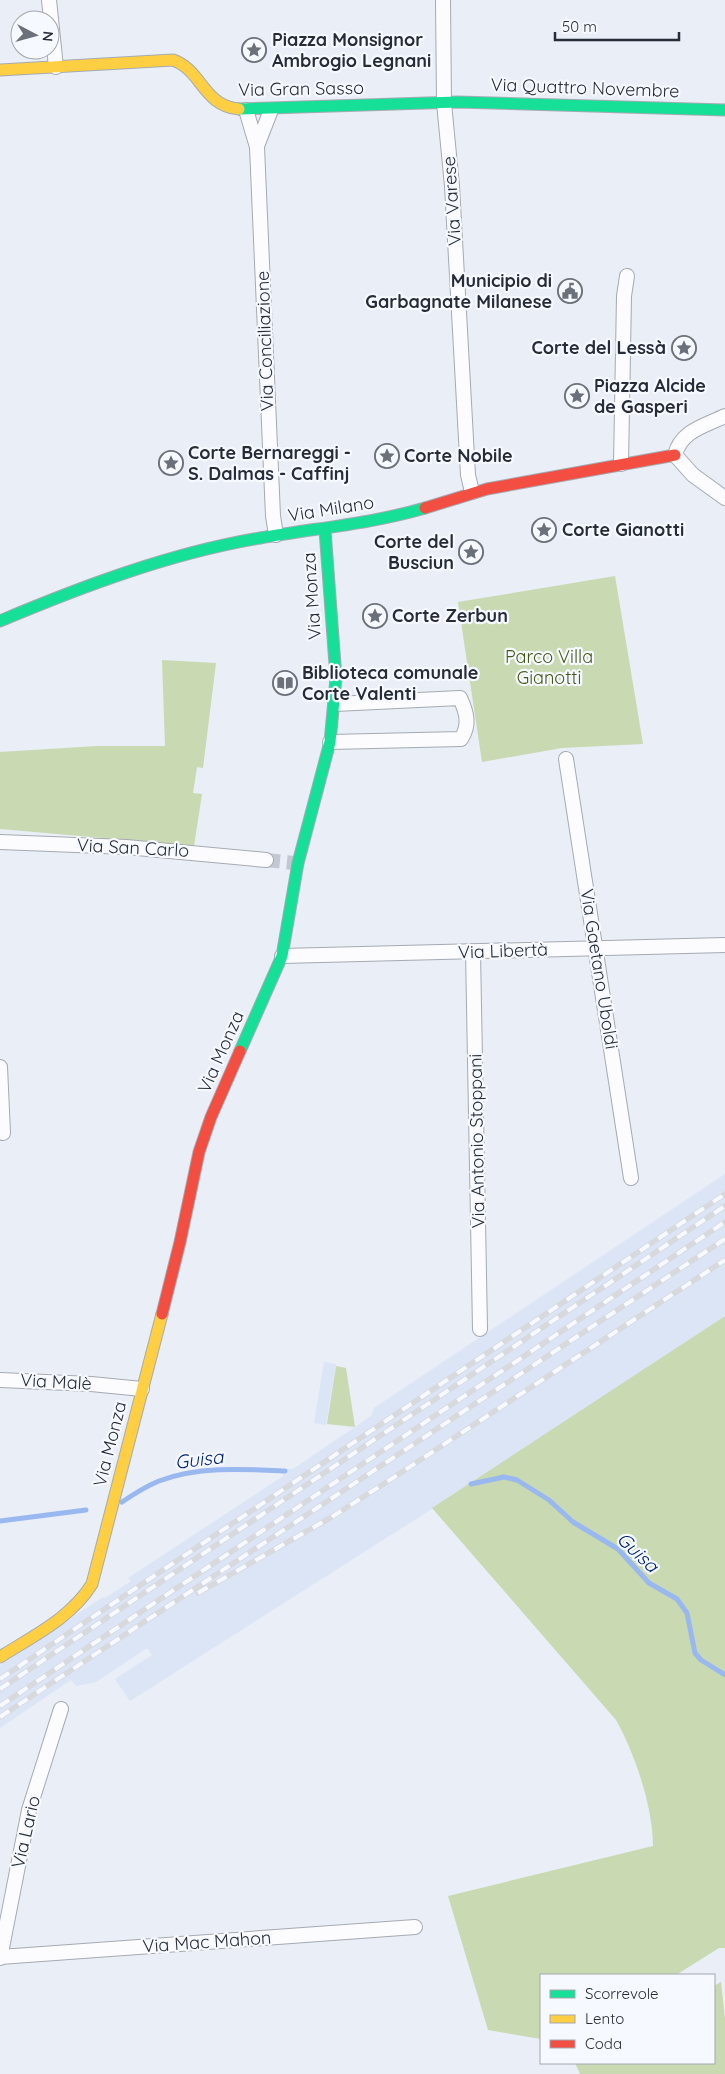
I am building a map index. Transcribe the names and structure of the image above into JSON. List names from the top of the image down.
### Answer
{
  "streets": {
    "street": [
      "Via Quattro Novembre",
      "Via Gran Sasso",
      "Via Varese",
      "Via Conciliazione",
      "Via Milano",
      "Via Monza",
      "Via San Carlo",
      "Via Libertà",
      "Via Gaetano Uboldi",
      "Via Antonio Stoppani",
      "Via Malè",
      "Via Lario",
      "Via Mac Mahon"
    ]
  },
  "crossings": [
    ["Via Quattro Novembre", "Via Gran Sasso"],
    ["Via Quattro Novembre", "Via Varese"],
    ["Via Gran Sasso", "Via Varese"],
    ["Via Gran Sasso", "Via Conciliazione"],
    ["Via Varese", "Via Milano"],
    ["Via Conciliazione", "Via Milano"],
    ["Via Milano", "Via Monza"],
    ["Via Monza", "Via Libertà"],
    ["Via Monza", "Via Malè"],
    ["Via Libertà", "Via Gaetano Uboldi"],
    ["Via Libertà", "Via Antonio Stoppani"],
    ["Via Lario", "Via Mac Mahon"]
  ],
  "water": ["Guisa"],
  "parks": ["Parco Villa Gianotti"],
  "places": {
    "place": [
      "Piazza Monsignor Ambrogio Legnani",
      "Corte del Lessà",
      "Piazza Alcide de Gasperi",
      "Corte Nobile",
      "Corte Bernareggi - S. Dalmas - Caffinj",
      "Corte Gianotti",
      "Corte del Busciun",
      "Corte Zerbun"
    ],
    "public building": ["Municipio di Garbagnate Milanese"],
    "library": ["Biblioteca comunale Corte Valenti"]
  },
  "legend": ["Scorrevole", "Lento", "Coda"],
  "scale_bar": "50 m",
  "north": "right"
}
